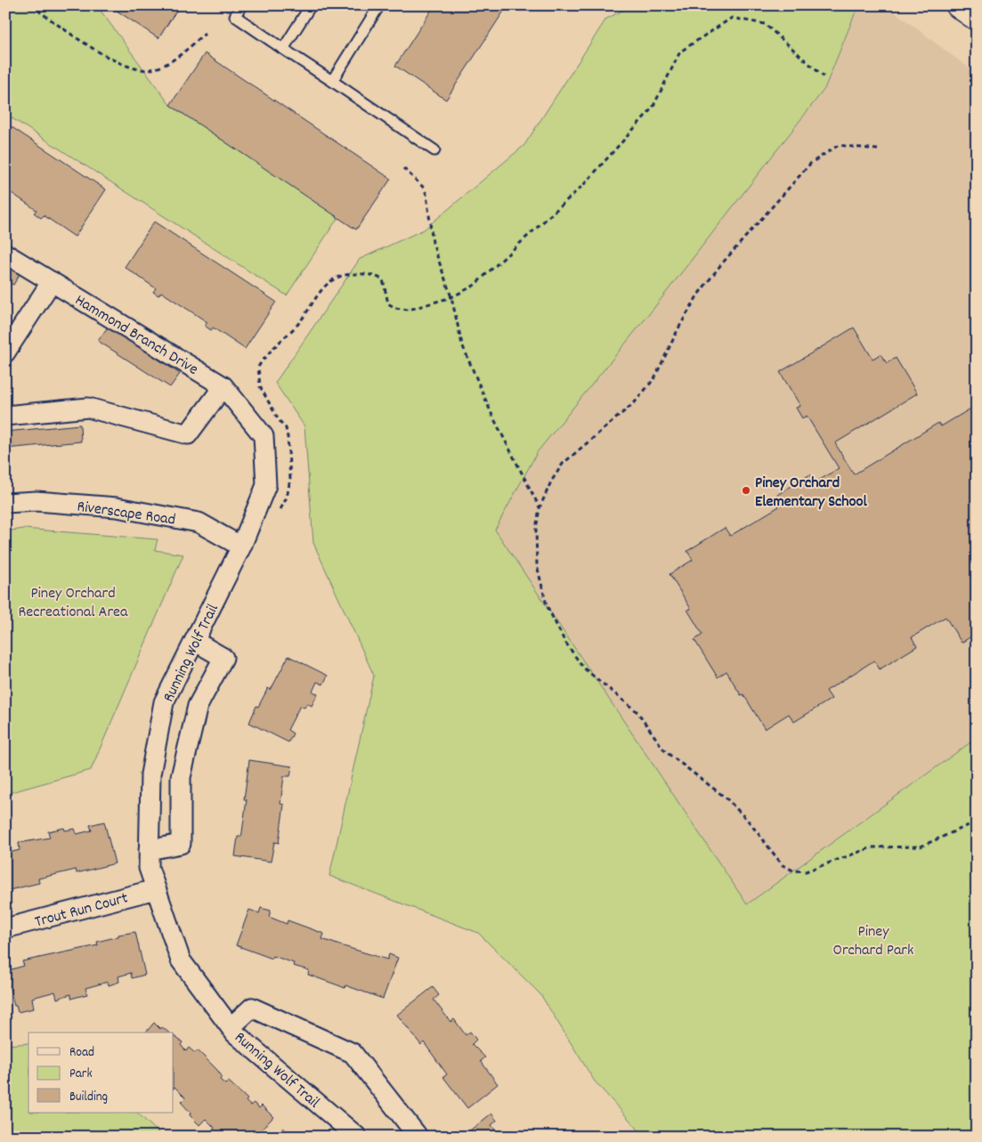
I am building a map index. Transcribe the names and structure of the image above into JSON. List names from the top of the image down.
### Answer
{
  "streets": {
    "street": [
      "Hammond Branch Drive",
      "Riverscape Road",
      "Running Wolf Trail",
      "Trout Run Court"
    ]
  },
  "crossings": [
    ["Hammond Branch Drive", "Riverscape Road"],
    ["Hammond Branch Drive", "Running Wolf Trail"],
    ["Riverscape Road", "Running Wolf Trail"],
    ["Running Wolf Trail", "Trout Run Court"]
  ],
  "parks": ["Piney Orchard Recreational Area", "Piney Orchard Park"],
  "places": ["Piney Orchard Elementary School"],
  "legend": ["Road", "Park", "Building"]
}
